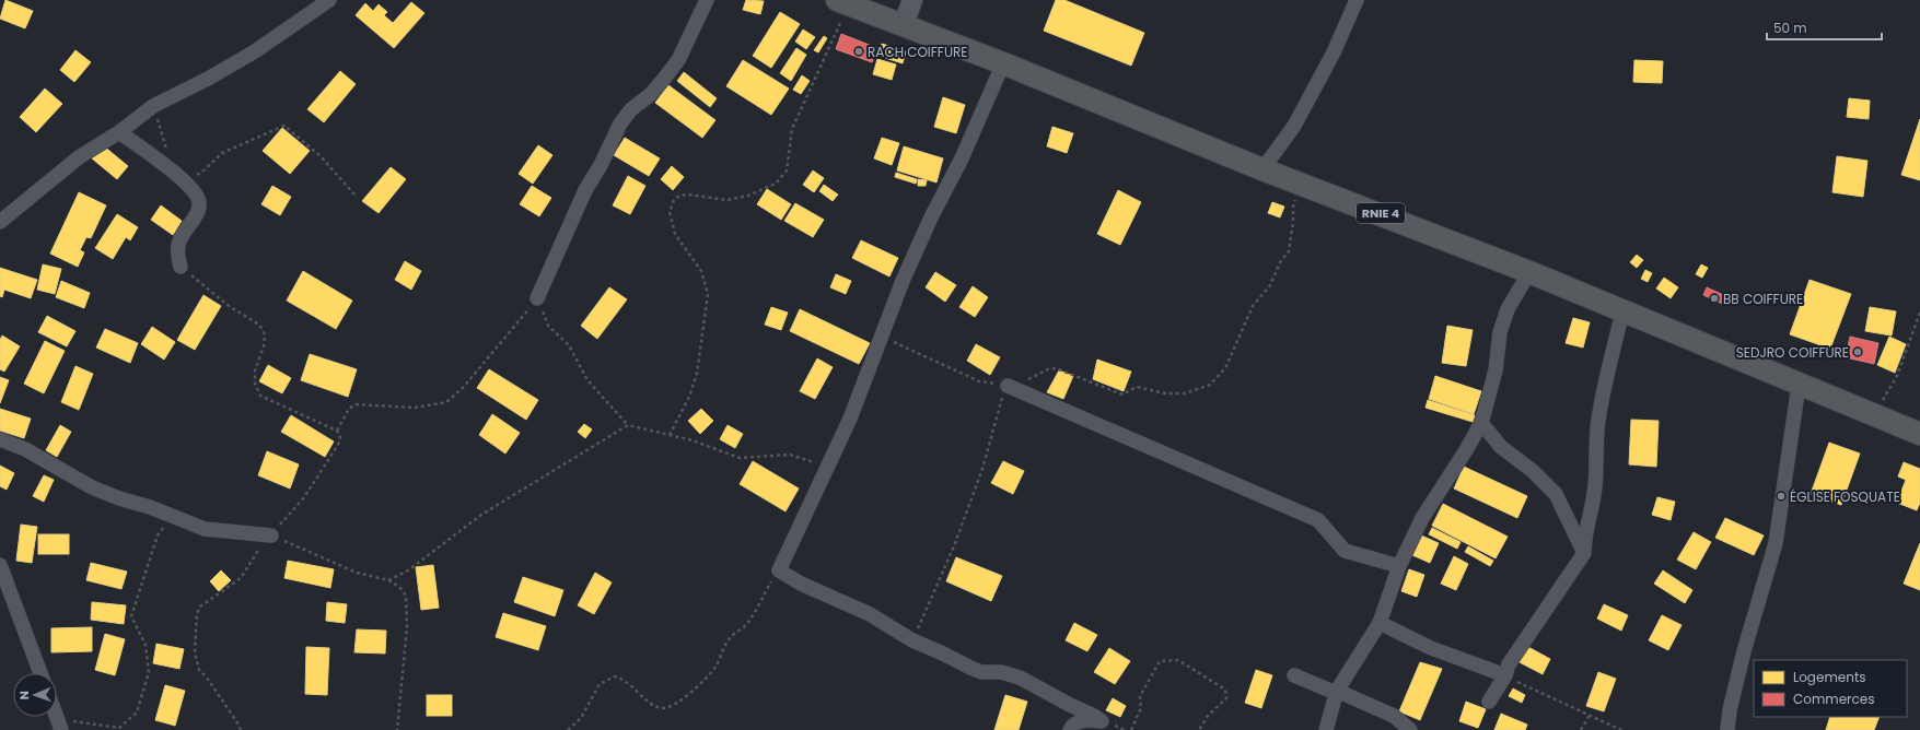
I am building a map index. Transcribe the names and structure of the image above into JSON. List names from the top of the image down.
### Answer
{
  "streets": {
    "main road": ["RNIE 4"]
  },
  "places": [
    "RACH COIFFURE",
    "BB COIFFURE",
    "SEDJRO COIFFURE",
    "ÉGLISE FOSQUATE"
  ],
  "legend": ["Logements", "Commerces"],
  "scale_bar": "50 m",
  "north": "left"
}
